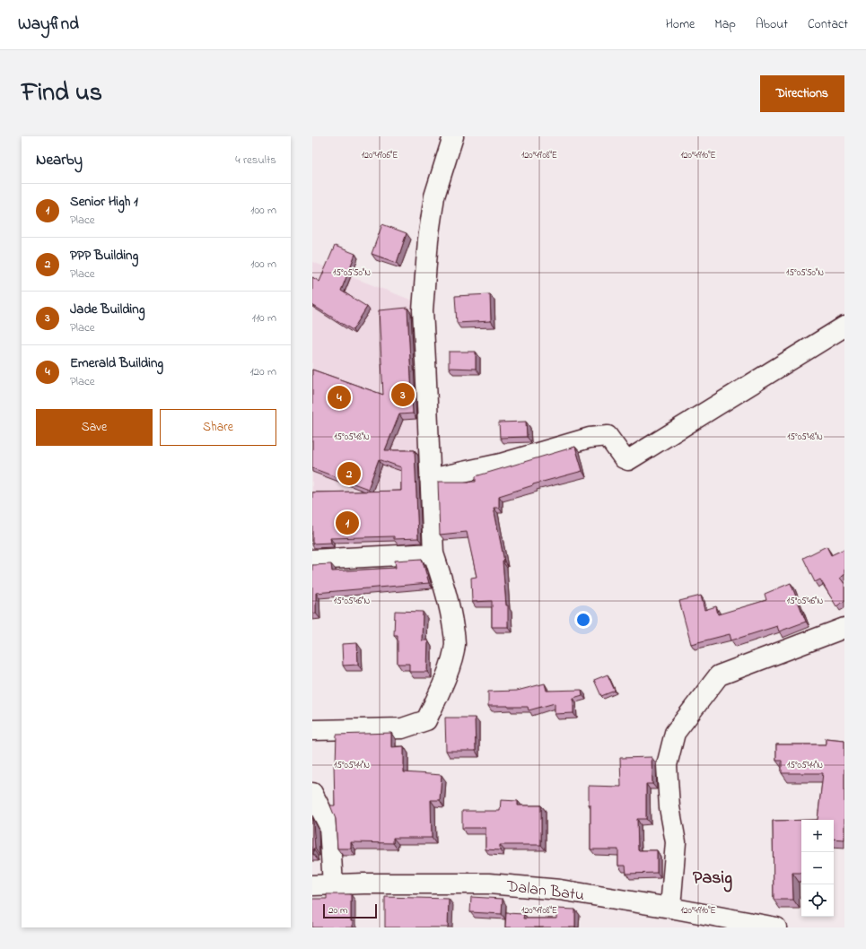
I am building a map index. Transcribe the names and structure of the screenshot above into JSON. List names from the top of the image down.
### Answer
{
  "streets": {
    "street": ["Dalan Batu"]
  },
  "districts": ["Pasig"],
  "scale_bar": "20 m",
  "page": {
    "header": "Wayfind",
    "nav": [
      "Home",
      "Map",
      "About",
      "Contact"
    ],
    "title": "Find us",
    "buttons": [
      "Directions",
      ["Save", "Share"]
    ],
    "heading": ["Nearby", "4 results"],
    "list": [
      {
        "mark": "1",
        "name": "Senior High 1",
        "note": "Place",
        "value": "100 m"
      },
      {
        "mark": "2",
        "name": "PPP Building",
        "note": "Place",
        "value": "100 m"
      },
      {
        "mark": "3",
        "name": "Jade Building",
        "note": "Place",
        "value": "110 m"
      },
      {
        "mark": "4",
        "name": "Emerald Building",
        "note": "Place",
        "value": "120 m"
      }
    ],
    "pins": [
      "3",
      "4",
      "2",
      "1"
    ],
    "map_buttons": ["+", "−"],
    "scale": "20 m"
  },
  "coordinates": [
    "120°49'06\"E",
    "120°49'08\"E",
    "120°49'10\"E",
    "15°05'50\"N",
    "15°05'48\"N",
    "15°05'46\"N",
    "15°05'44\"N"
  ]
}
